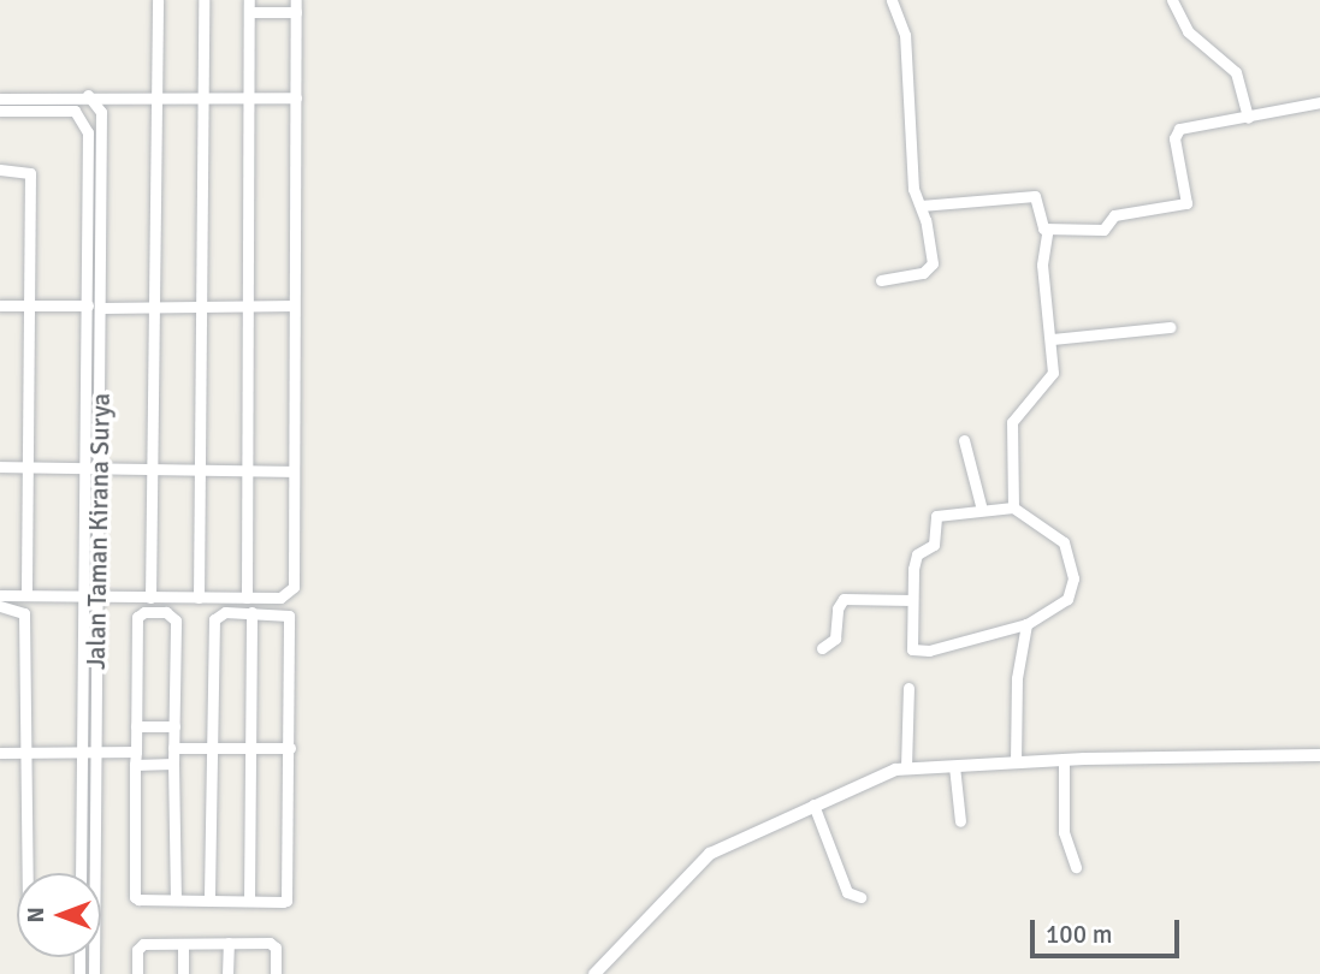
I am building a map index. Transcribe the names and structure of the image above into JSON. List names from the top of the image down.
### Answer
{
  "streets": {
    "street": ["Jalan Taman Kirana Surya"]
  },
  "scale_bar": "100 m",
  "north": "left"
}
